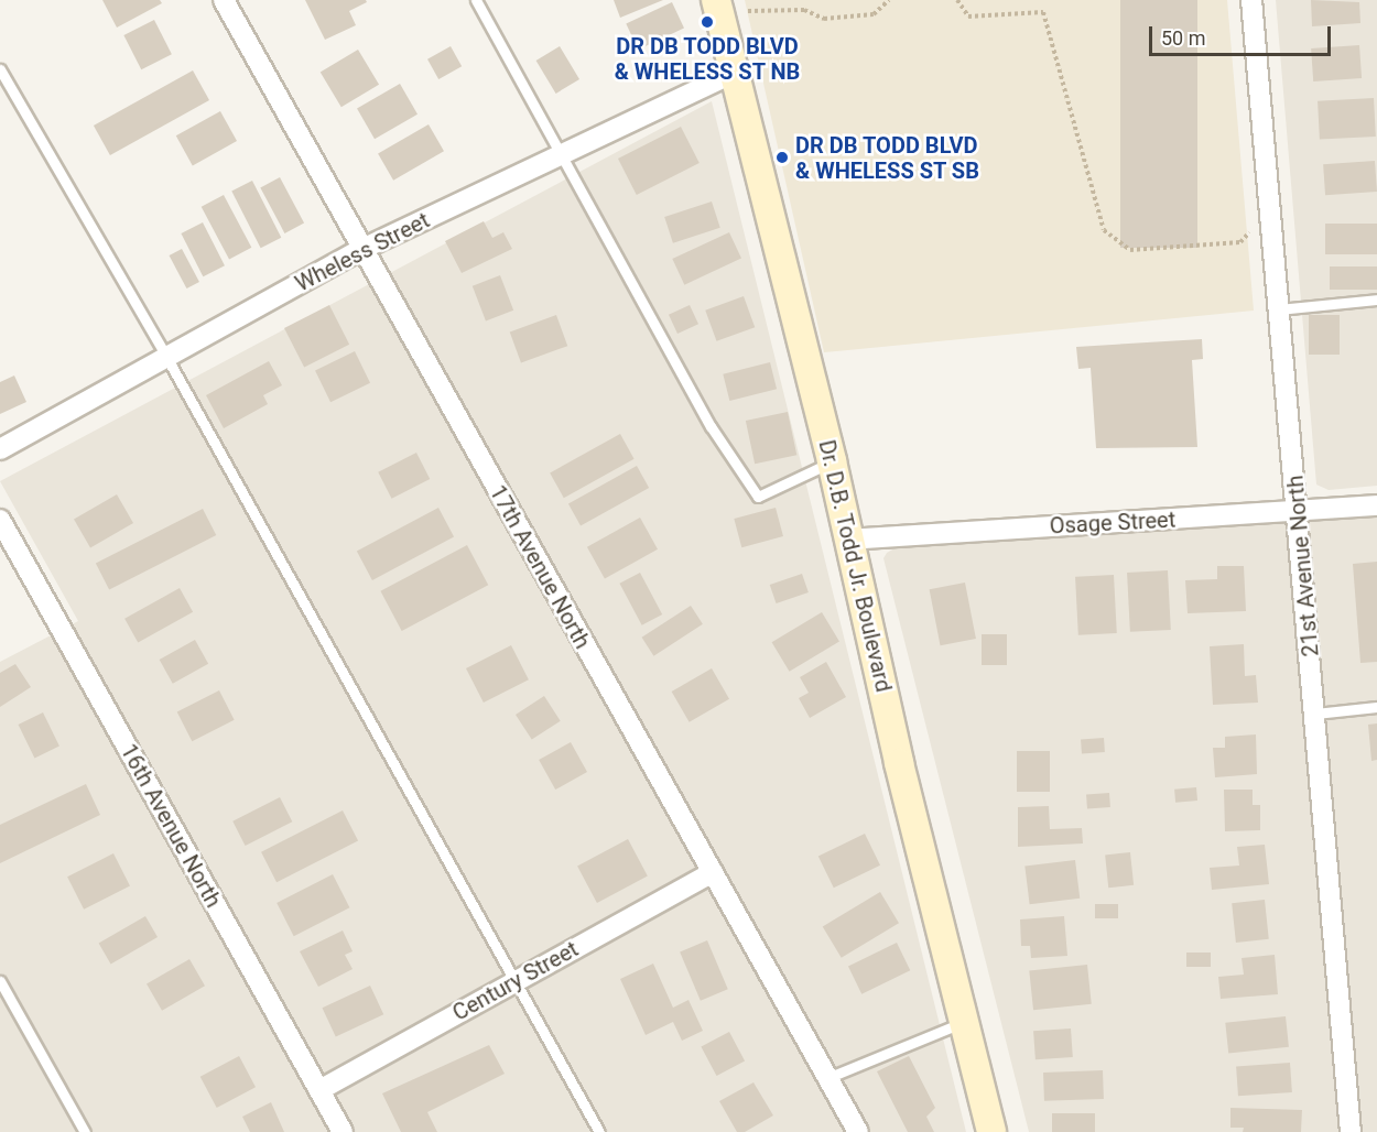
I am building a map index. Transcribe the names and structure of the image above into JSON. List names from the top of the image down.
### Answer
{
  "streets": {
    "main road": ["Dr. D.B. Todd Jr. Boulevard"],
    "street": [
      "Wheless Street",
      "Osage Street",
      "21st Avenue North",
      "17th Avenue North",
      "16th Avenue North",
      "Century Street"
    ]
  },
  "crossings": [
    ["Wheless Street", "Dr. D.B. Todd Jr. Boulevard"],
    ["Wheless Street", "17th Avenue North"],
    ["Osage Street", "Dr. D.B. Todd Jr. Boulevard"],
    ["Osage Street", "21st Avenue North"],
    ["17th Avenue North", "Century Street"],
    ["16th Avenue North", "Century Street"]
  ],
  "places": ["DR DB TODD BLVD & WHELESS ST NB", "DR DB TODD BLVD & WHELESS ST SB"],
  "scale_bar": "50 m"
}
